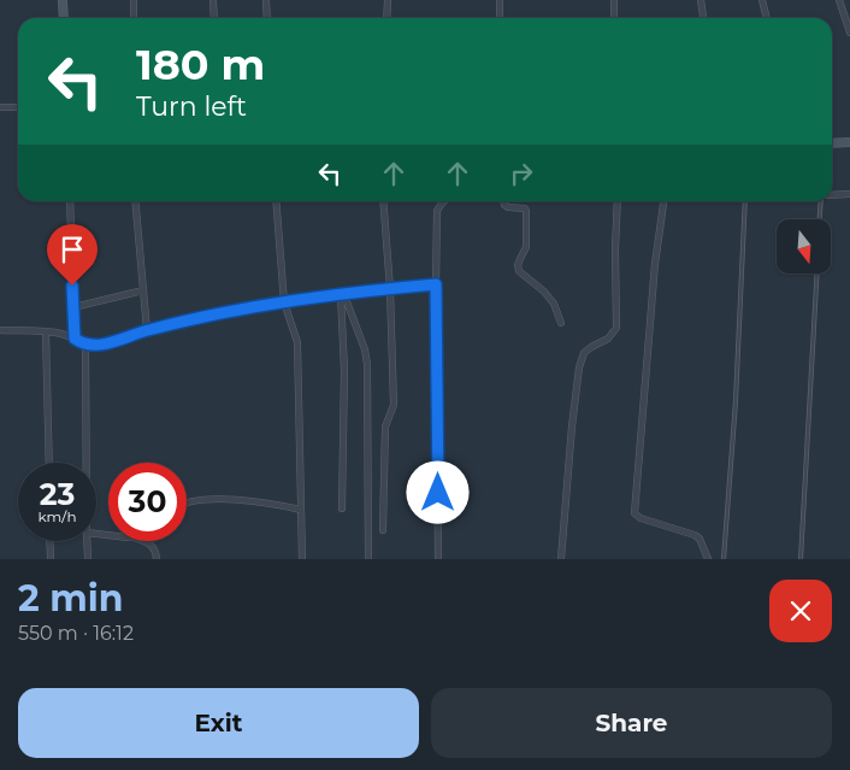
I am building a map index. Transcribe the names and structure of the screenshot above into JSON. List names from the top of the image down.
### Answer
{
  "north": "bottom",
  "page": {
    "turn": ["180 m", "Turn left"],
    "speed": "23 km/h",
    "limit": "30",
    "heading": ["2 min", "550 m · 16:12"],
    "buttons": ["Exit", "Share"]
  }
}
